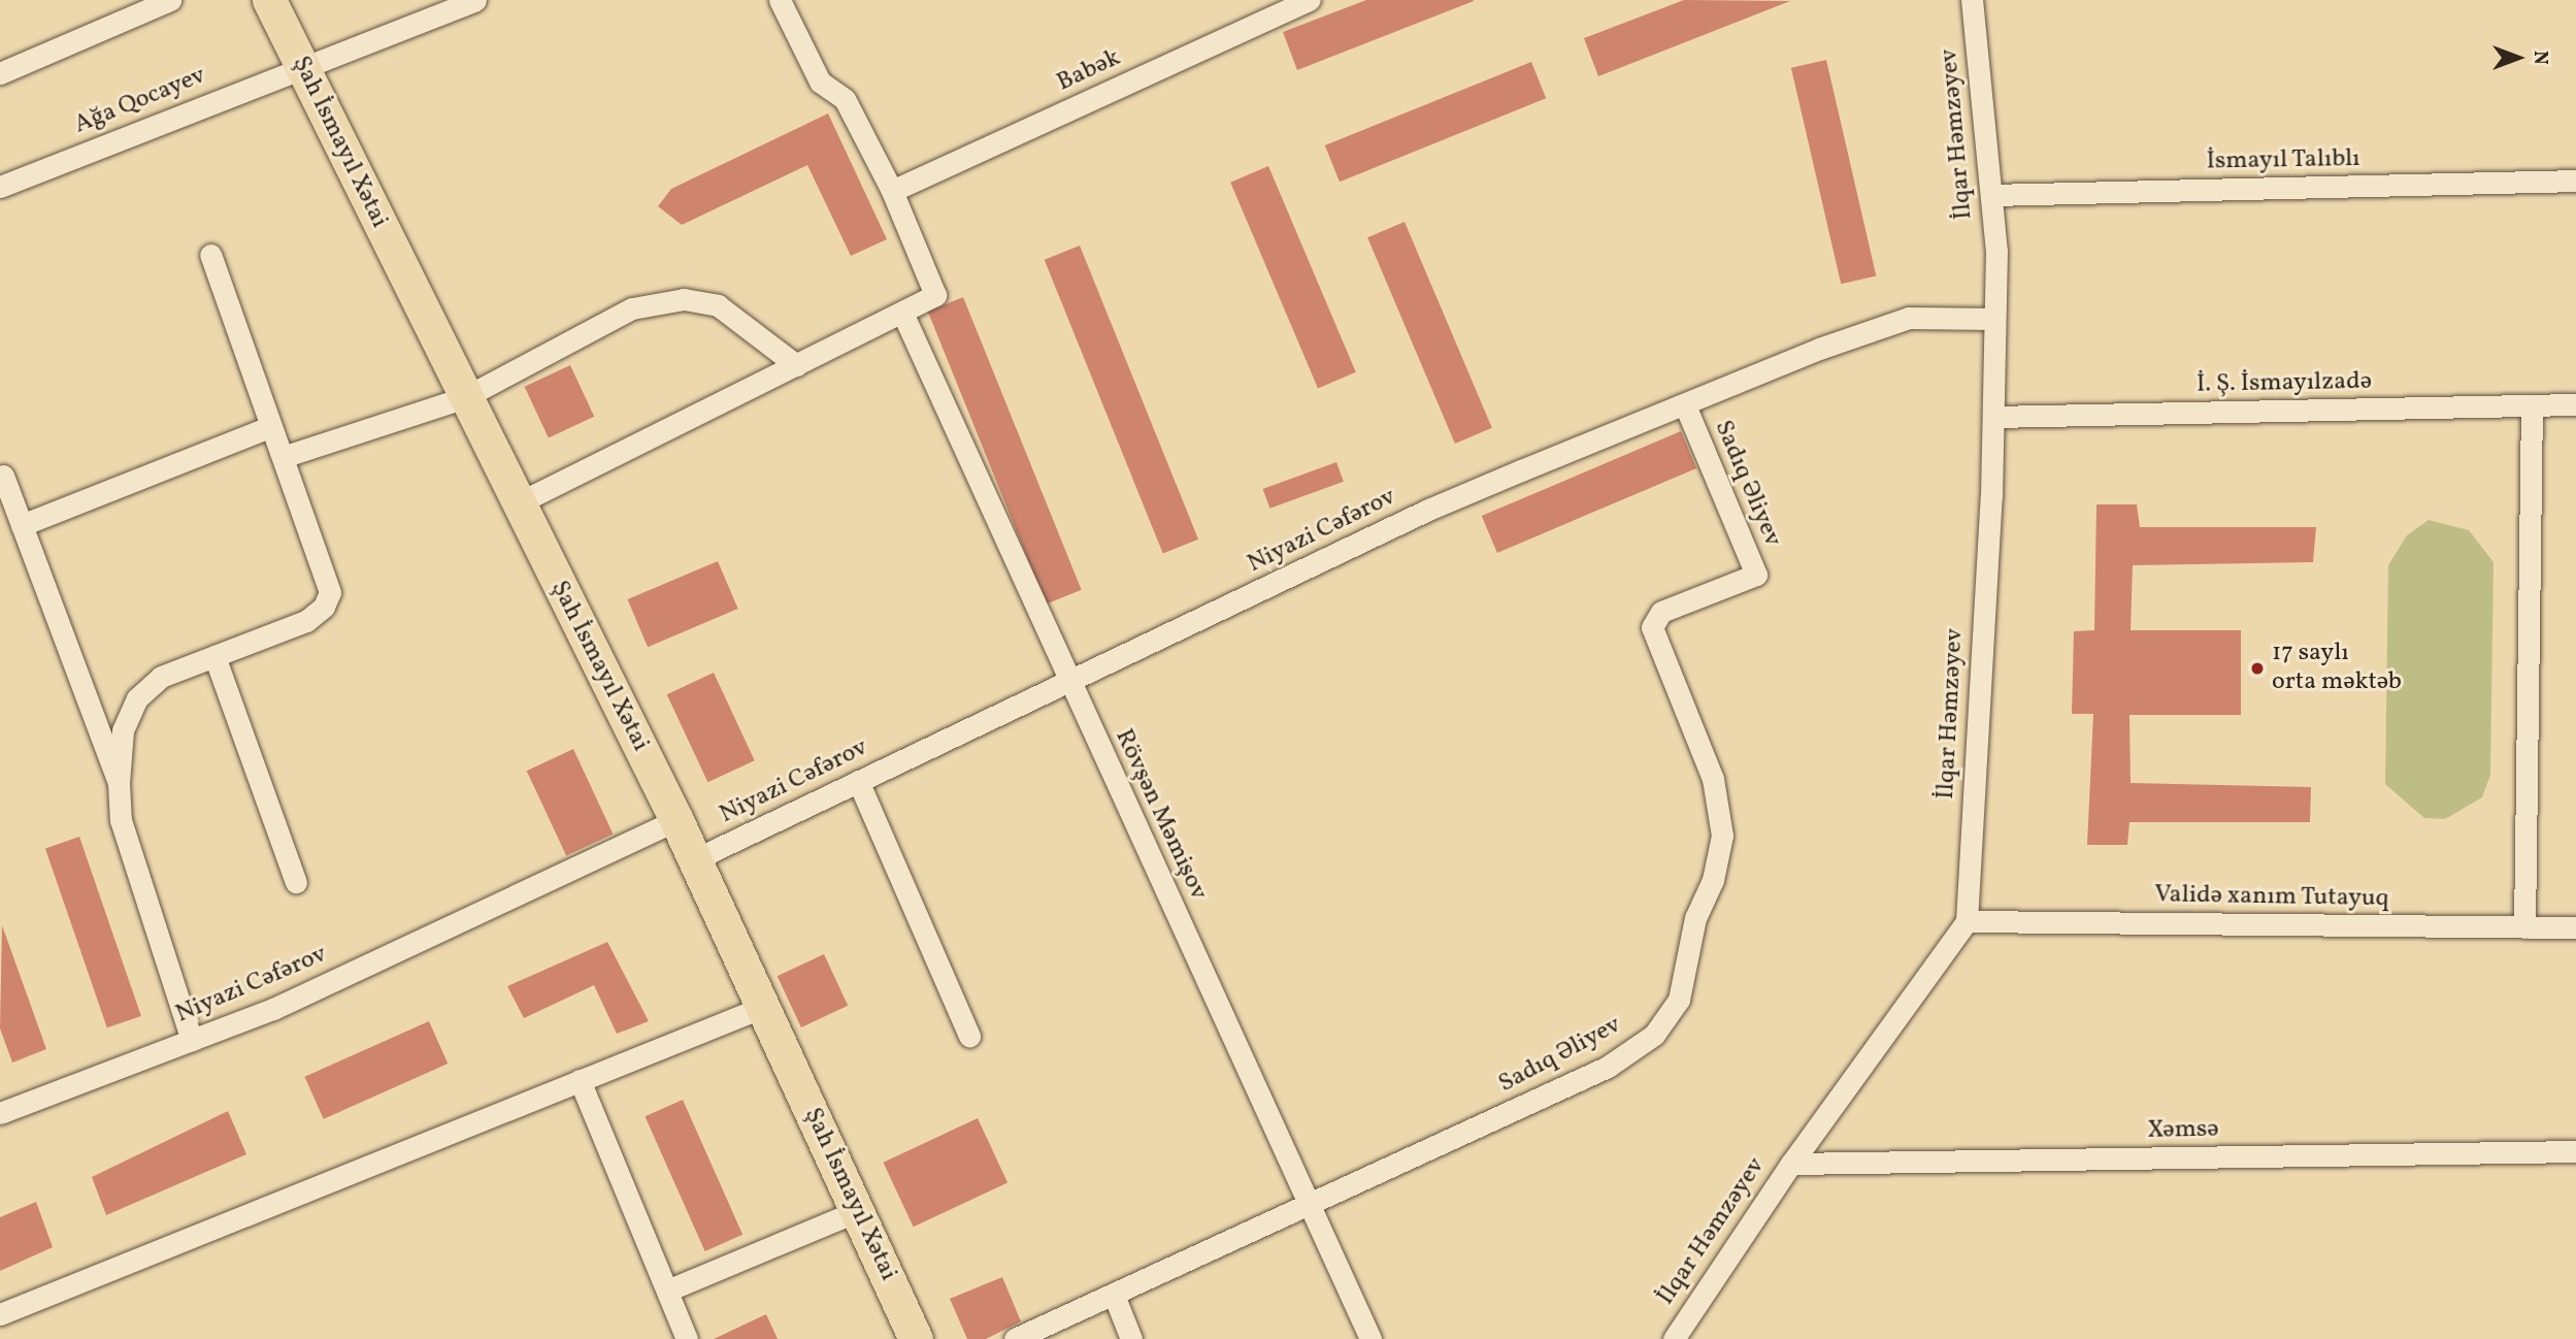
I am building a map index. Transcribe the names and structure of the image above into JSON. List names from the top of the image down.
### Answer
{
  "streets": {
    "main road": ["Şah İsmayıl Xətai"],
    "street": [
      "Babək",
      "Ağa Qocayev",
      "İlqar Həmzəyev",
      "İsmayıl Talıblı",
      "İ. Ş. İsmayılzadə",
      "Sadıq Əliyev",
      "Niyazi Cəfərov",
      "Rövşən Məmişov",
      "Validə xanım Tutayuq",
      "Xəmsə"
    ]
  },
  "crossings": [
    ["Ağa Qocayev", "Şah İsmayıl Xətai"],
    ["İlqar Həmzəyev", "İsmayıl Talıblı"],
    ["İlqar Həmzəyev", "İ. Ş. İsmayılzadə"],
    ["İlqar Həmzəyev", "Niyazi Cəfərov"],
    ["İlqar Həmzəyev", "Validə xanım Tutayuq"],
    ["İlqar Həmzəyev", "Xəmsə"],
    ["Şah İsmayıl Xətai", "Niyazi Cəfərov"],
    ["Sadıq Əliyev", "Niyazi Cəfərov"],
    ["Sadıq Əliyev", "Rövşən Məmişov"],
    ["Niyazi Cəfərov", "Rövşən Məmişov"]
  ],
  "places": ["17 saylı orta məktəb"],
  "north": "right"
}
